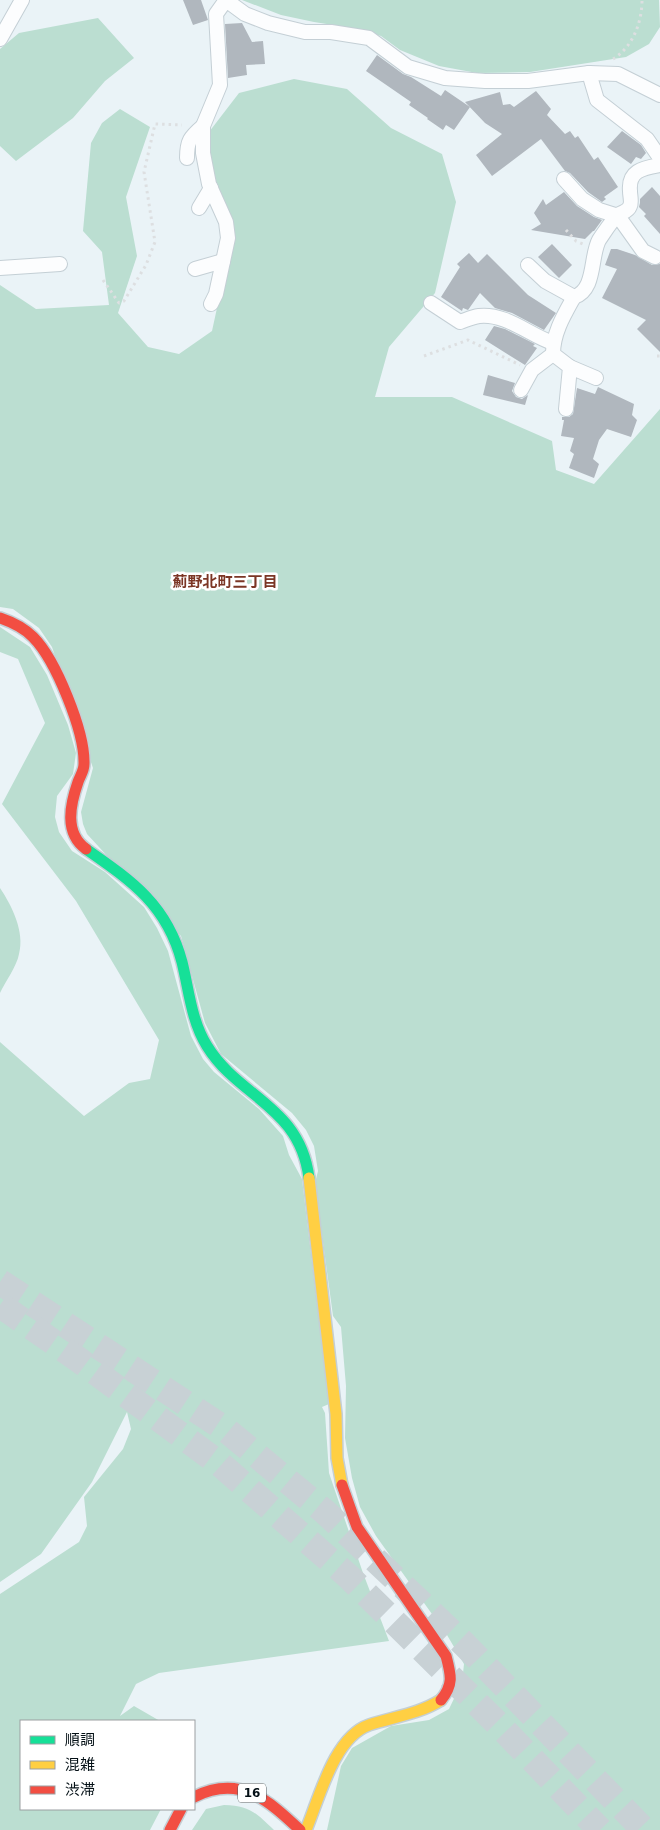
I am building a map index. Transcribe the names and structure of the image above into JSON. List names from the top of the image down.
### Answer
{
  "streets": {
    "street": ["16"]
  },
  "districts": ["薊野北町三丁目"],
  "legend": ["順調", "混雑", "渋滞"]
}
